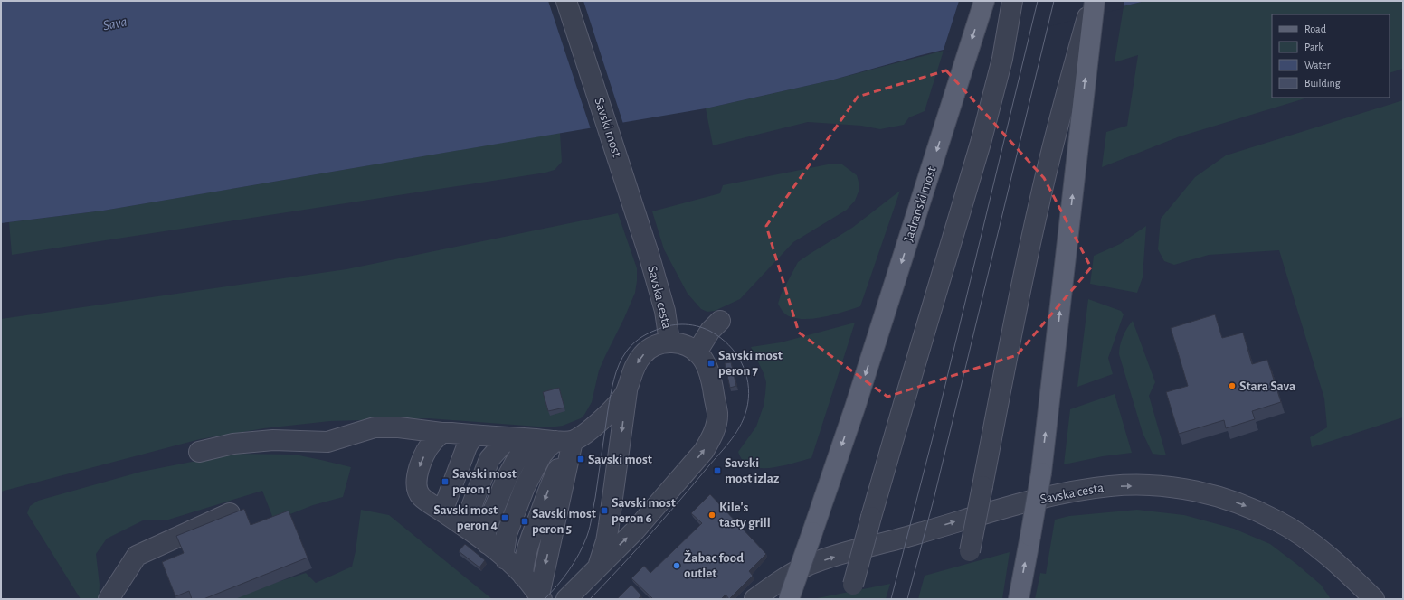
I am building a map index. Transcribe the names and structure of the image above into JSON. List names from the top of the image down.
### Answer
{
  "streets": {
    "main road": ["Jadranski most"],
    "street": ["Savski most", "Savska cesta"]
  },
  "crossings": [
    ["Savski most", "Savska cesta"]
  ],
  "water": ["Sava"],
  "places": {
    "transit": [
      "Savski most peron 7",
      "Savski most",
      "Savski most izlaz",
      "Savski most peron 1",
      "Savski most peron 6",
      "Savski most peron 4",
      "Savski most peron 5"
    ],
    "other": ["Stara Sava", "Kile's tasty grill", "Žabac food outlet"]
  },
  "legend": [
    "Road",
    "Park",
    "Water",
    "Building"
  ]
}
